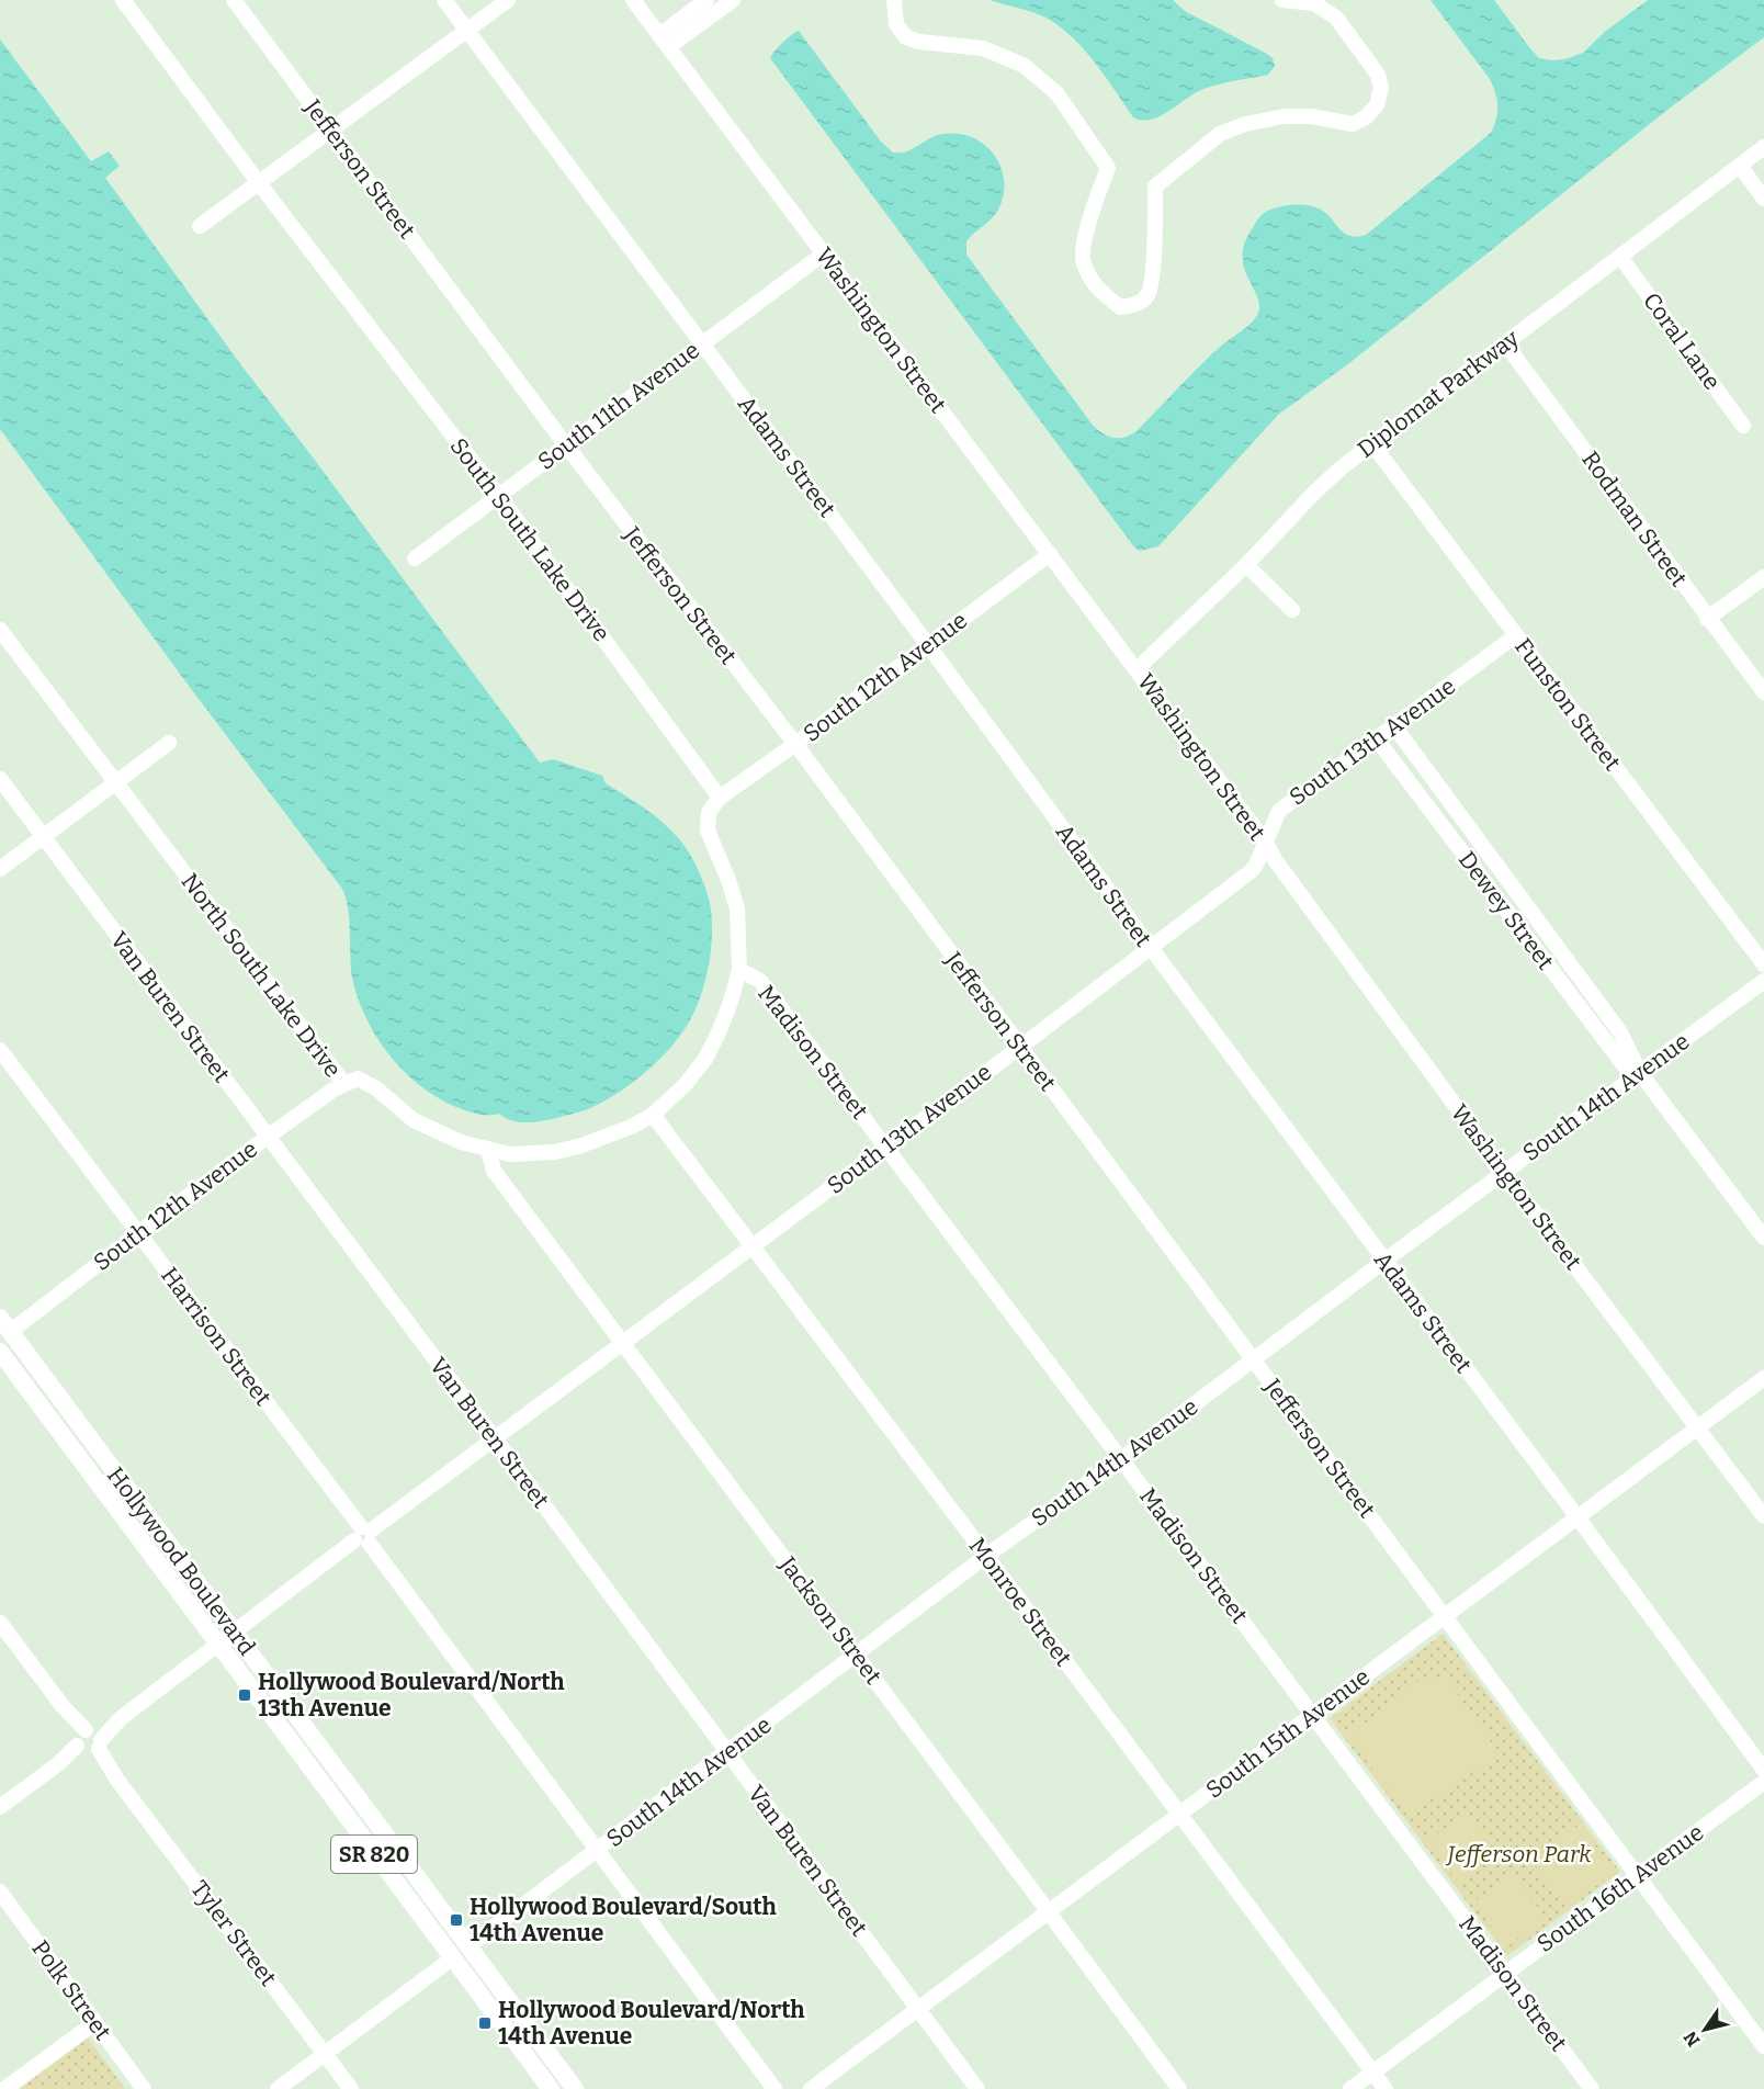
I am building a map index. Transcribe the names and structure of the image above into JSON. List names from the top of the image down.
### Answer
{
  "streets": {
    "main road": ["Hollywood Boulevard", "SR 820"],
    "street": [
      "Jefferson Street",
      "Washington Street",
      "Coral Lane",
      "Diplomat Parkway",
      "South 11th Avenue",
      "Adams Street",
      "Rodman Street",
      "South South Lake Drive",
      "South 12th Avenue",
      "Funston Street",
      "South 13th Avenue",
      "Dewey Street",
      "North South Lake Drive",
      "Van Buren Street",
      "Madison Street",
      "South 14th Avenue",
      "Harrison Street",
      "Monroe Street",
      "Jackson Street",
      "South 15th Avenue",
      "South 16th Avenue",
      "Tyler Street",
      "Polk Street"
    ]
  },
  "crossings": [
    ["Jefferson Street", "South 11th Avenue"],
    ["Jefferson Street", "South 12th Avenue"],
    ["Jefferson Street", "South 13th Avenue"],
    ["Jefferson Street", "South 14th Avenue"],
    ["Jefferson Street", "South 15th Avenue"],
    ["Jefferson Street", "South 16th Avenue"],
    ["Washington Street", "Diplomat Parkway"],
    ["Washington Street", "South 11th Avenue"],
    ["Washington Street", "South 12th Avenue"],
    ["Washington Street", "South 13th Avenue"],
    ["Washington Street", "South 14th Avenue"],
    ["Washington Street", "South 15th Avenue"],
    ["Coral Lane", "Diplomat Parkway"],
    ["Diplomat Parkway", "Rodman Street"],
    ["Diplomat Parkway", "Funston Street"],
    ["South 11th Avenue", "Adams Street"],
    ["South 11th Avenue", "South South Lake Drive"],
    ["Adams Street", "South 12th Avenue"],
    ["Adams Street", "South 13th Avenue"],
    ["Adams Street", "South 14th Avenue"],
    ["Adams Street", "South 15th Avenue"],
    ["South South Lake Drive", "South 12th Avenue"],
    ["South 12th Avenue", "North South Lake Drive"],
    ["South 12th Avenue", "Van Buren Street"],
    ["South 12th Avenue", "Harrison Street"],
    ["South 12th Avenue", "Hollywood Boulevard"],
    ["Funston Street", "South 13th Avenue"],
    ["South 13th Avenue", "Dewey Street"],
    ["South 13th Avenue", "Van Buren Street"],
    ["South 13th Avenue", "Madison Street"],
    ["South 13th Avenue", "Harrison Street"],
    ["South 13th Avenue", "Hollywood Boulevard"],
    ["South 13th Avenue", "Monroe Street"],
    ["South 13th Avenue", "Jackson Street"],
    ["South 13th Avenue", "Tyler Street"],
    ["Dewey Street", "South 14th Avenue"],
    ["North South Lake Drive", "Monroe Street"],
    ["North South Lake Drive", "Jackson Street"],
    ["Van Buren Street", "South 14th Avenue"],
    ["Van Buren Street", "South 15th Avenue"],
    ["Madison Street", "South 14th Avenue"],
    ["Madison Street", "South 15th Avenue"],
    ["Madison Street", "South 16th Avenue"],
    ["South 14th Avenue", "Harrison Street"],
    ["South 14th Avenue", "Hollywood Boulevard"],
    ["South 14th Avenue", "Monroe Street"],
    ["South 14th Avenue", "Jackson Street"],
    ["Monroe Street", "South 15th Avenue"],
    ["Monroe Street", "South 16th Avenue"],
    ["Jackson Street", "South 15th Avenue"]
  ],
  "parks": ["Jefferson Park"],
  "places": {
    "transit": ["Hollywood Boulevard/North 13th Avenue", "Hollywood Boulevard/South 14th Avenue", "Hollywood Boulevard/North 14th Avenue"]
  },
  "north": "bottom left"
}
